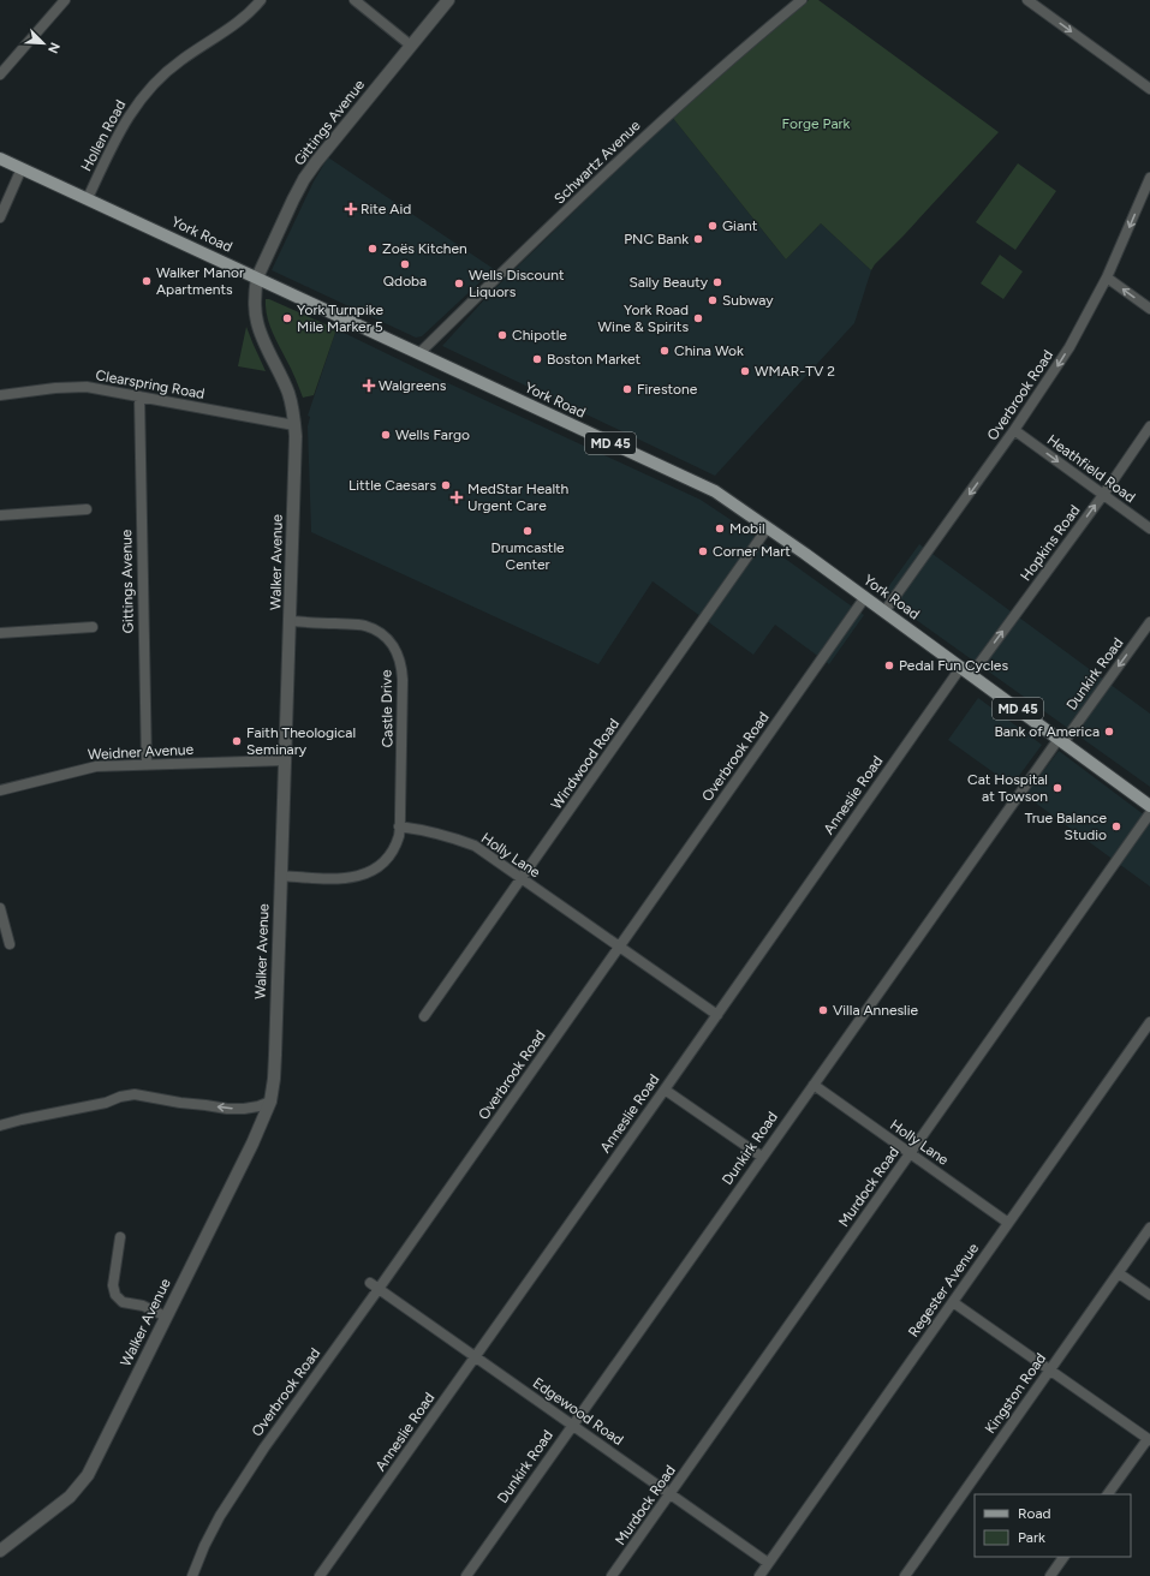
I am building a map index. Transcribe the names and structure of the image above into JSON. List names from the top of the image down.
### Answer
{
  "streets": {
    "main road": ["York Road", "MD 45"],
    "street": [
      "Gittings Avenue",
      "Hollen Road",
      "Schwartz Avenue",
      "Clearspring Road",
      "Overbrook Road",
      "Heathfield Road",
      "Hopkins Road",
      "Walker Avenue",
      "Dunkirk Road",
      "Castle Drive",
      "Weidner Avenue",
      "Windwood Road",
      "Anneslie Road",
      "Holly Lane",
      "Murdock Road",
      "Regester Avenue",
      "Kingston Road",
      "Edgewood Road"
    ]
  },
  "crossings": [
    ["Gittings Avenue", "York Road"],
    ["Gittings Avenue", "Clearspring Road"],
    ["Gittings Avenue", "Walker Avenue"],
    ["Gittings Avenue", "Weidner Avenue"],
    ["Hollen Road", "York Road"],
    ["Schwartz Avenue", "York Road"],
    ["York Road", "Overbrook Road"],
    ["York Road", "Hopkins Road"],
    ["York Road", "Walker Avenue"],
    ["York Road", "Dunkirk Road"],
    ["York Road", "Windwood Road"],
    ["York Road", "Anneslie Road"],
    ["Clearspring Road", "Walker Avenue"],
    ["Overbrook Road", "Heathfield Road"],
    ["Overbrook Road", "Holly Lane"],
    ["Overbrook Road", "Edgewood Road"],
    ["Heathfield Road", "Hopkins Road"],
    ["Walker Avenue", "Castle Drive"],
    ["Walker Avenue", "Weidner Avenue"],
    ["Dunkirk Road", "Holly Lane"],
    ["Dunkirk Road", "Edgewood Road"],
    ["Castle Drive", "Holly Lane"],
    ["Windwood Road", "Holly Lane"],
    ["Anneslie Road", "Holly Lane"],
    ["Anneslie Road", "Edgewood Road"],
    ["Holly Lane", "Murdock Road"],
    ["Holly Lane", "Regester Avenue"],
    ["Murdock Road", "Edgewood Road"],
    ["Regester Avenue", "Edgewood Road"]
  ],
  "one_way": ["Heathfield Road", "Hopkins Road"],
  "parks": ["Forge Park"],
  "places": {
    "health": ["Rite Aid", "Walgreens", "MedStar Health Urgent Care"],
    "other": [
      "Giant",
      "PNC Bank",
      "Zoës Kitchen",
      "Qdoba",
      "Walker Manor Apartments",
      "Sally Beauty",
      "Wells Discount Liquors",
      "Subway",
      "York Turnpike Mile Marker 5",
      "York Road Wine & Spirits",
      "Chipotle",
      "China Wok",
      "Boston Market",
      "WMAR-TV 2",
      "Firestone",
      "Wells Fargo",
      "Little Caesars",
      "Mobil",
      "Drumcastle Center",
      "Corner Mart",
      "Pedal Fun Cycles",
      "Bank of America",
      "Faith Theological Seminary",
      "Cat Hospital at Towson",
      "True Balance Studio",
      "Villa Anneslie"
    ]
  },
  "legend": ["Road", "Park"],
  "north": "bottom right"
}
